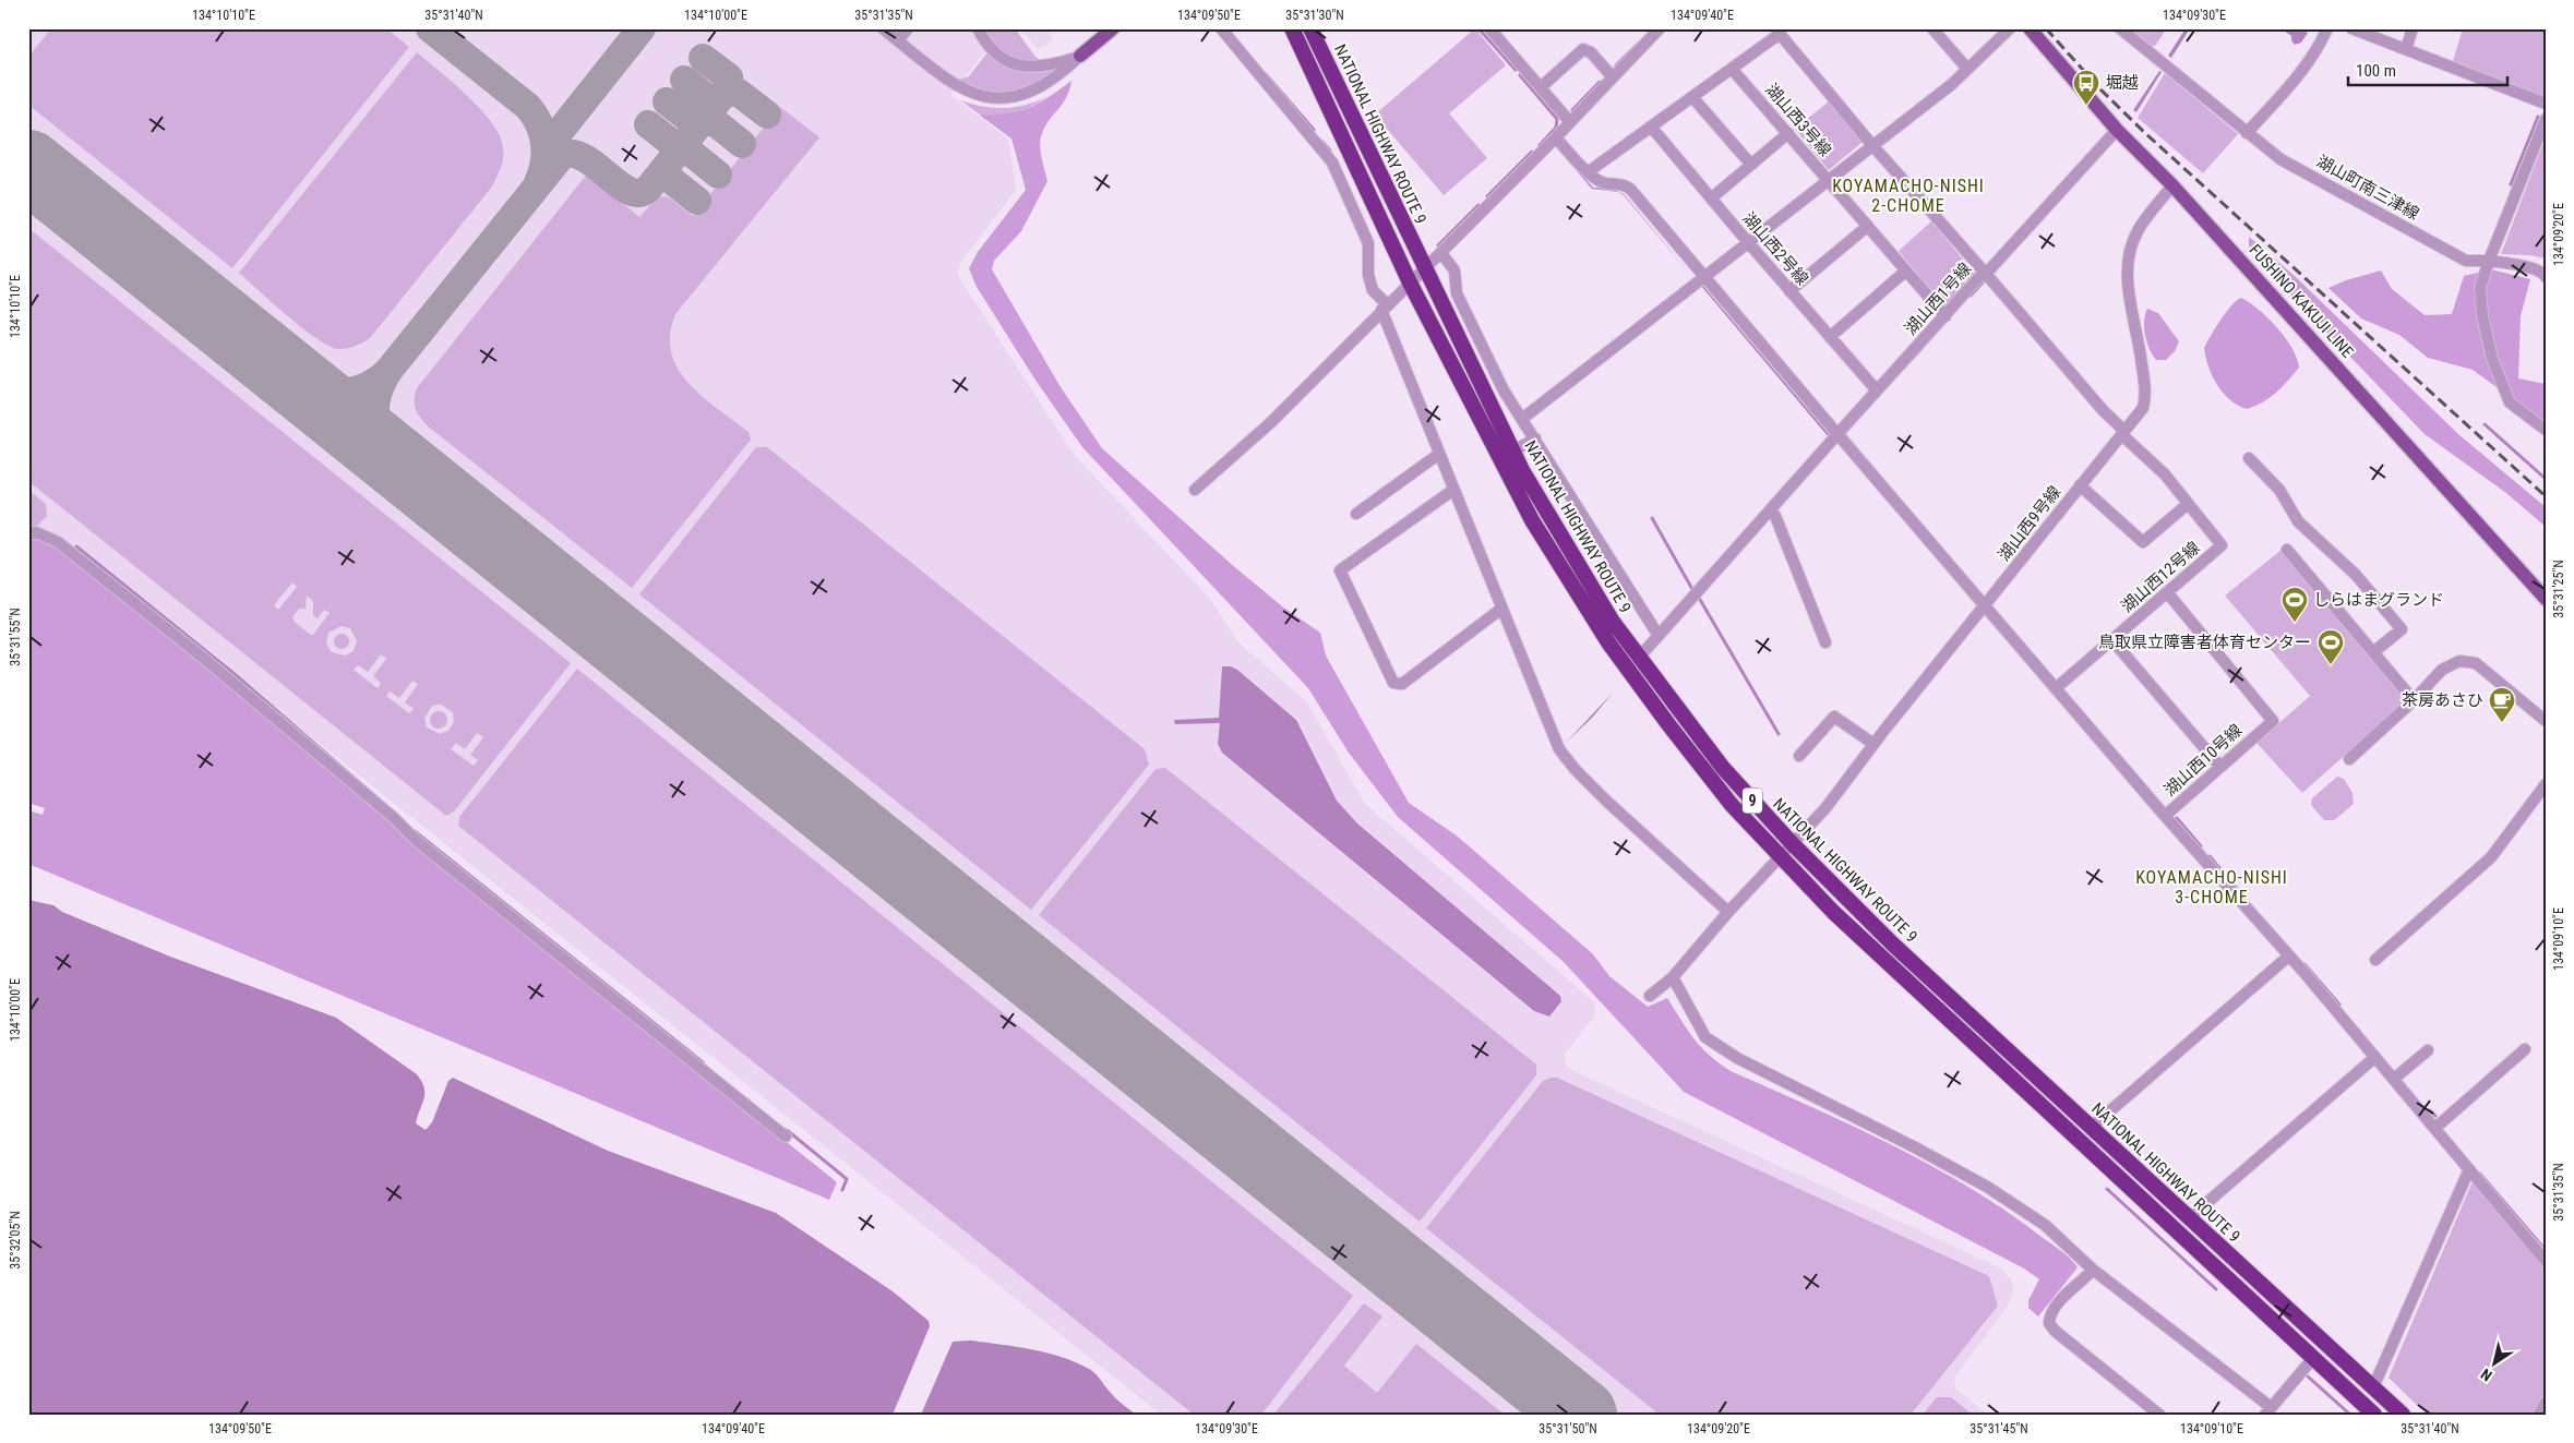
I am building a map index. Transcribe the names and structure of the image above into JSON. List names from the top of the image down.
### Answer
{
  "streets": {
    "highway": ["NATIONAL HIGHWAY ROUTE 9", "9"],
    "main road": ["FUSHINO KAKUJI LINE"],
    "street": [
      "湖山西3号線",
      "湖山町南三津線",
      "湖山西2号線",
      "湖山西1号線",
      "湖山西9号線",
      "湖山西12号線",
      "湖山西10号線"
    ]
  },
  "crossings": [
    ["湖山西3号線", "湖山西1号線"],
    ["NATIONAL HIGHWAY ROUTE 9", "湖山西1号線"],
    ["NATIONAL HIGHWAY ROUTE 9", "湖山西9号線"],
    ["湖山西2号線", "湖山西1号線"],
    ["湖山西1号線", "湖山西12号線"],
    ["湖山西1号線", "湖山西10号線"],
    ["FUSHINO KAKUJI LINE", "湖山西9号線"],
    ["湖山西9号線", "湖山西12号線"],
    ["湖山西9号線", "湖山西10号線"],
    ["湖山西12号線", "湖山西10号線"]
  ],
  "districts": ["KOYAMACHO-NISHI 2-CHOME", "KOYAMACHO-NISHI 3-CHOME"],
  "places": {
    "bus stop": ["堀越"],
    "sports": ["しらはまグランド", "鳥取県立障害者体育センター"],
    "cafe": ["茶房あさひ"]
  },
  "scale_bar": "100 m",
  "north": "bottom left",
  "coordinates": [
    "134°10'10\"E",
    "35°31'40\"N",
    "134°10'00\"E",
    "35°31'35\"N",
    "134°09'50\"E",
    "35°31'30\"N",
    "134°09'40\"E",
    "134°09'30\"E",
    "134°09'20\"E",
    "35°31'25\"N",
    "35°31'55\"N",
    "134°09'10\"E",
    "35°32'05\"N",
    "35°31'50\"N",
    "35°31'45\"N"
  ]
}
